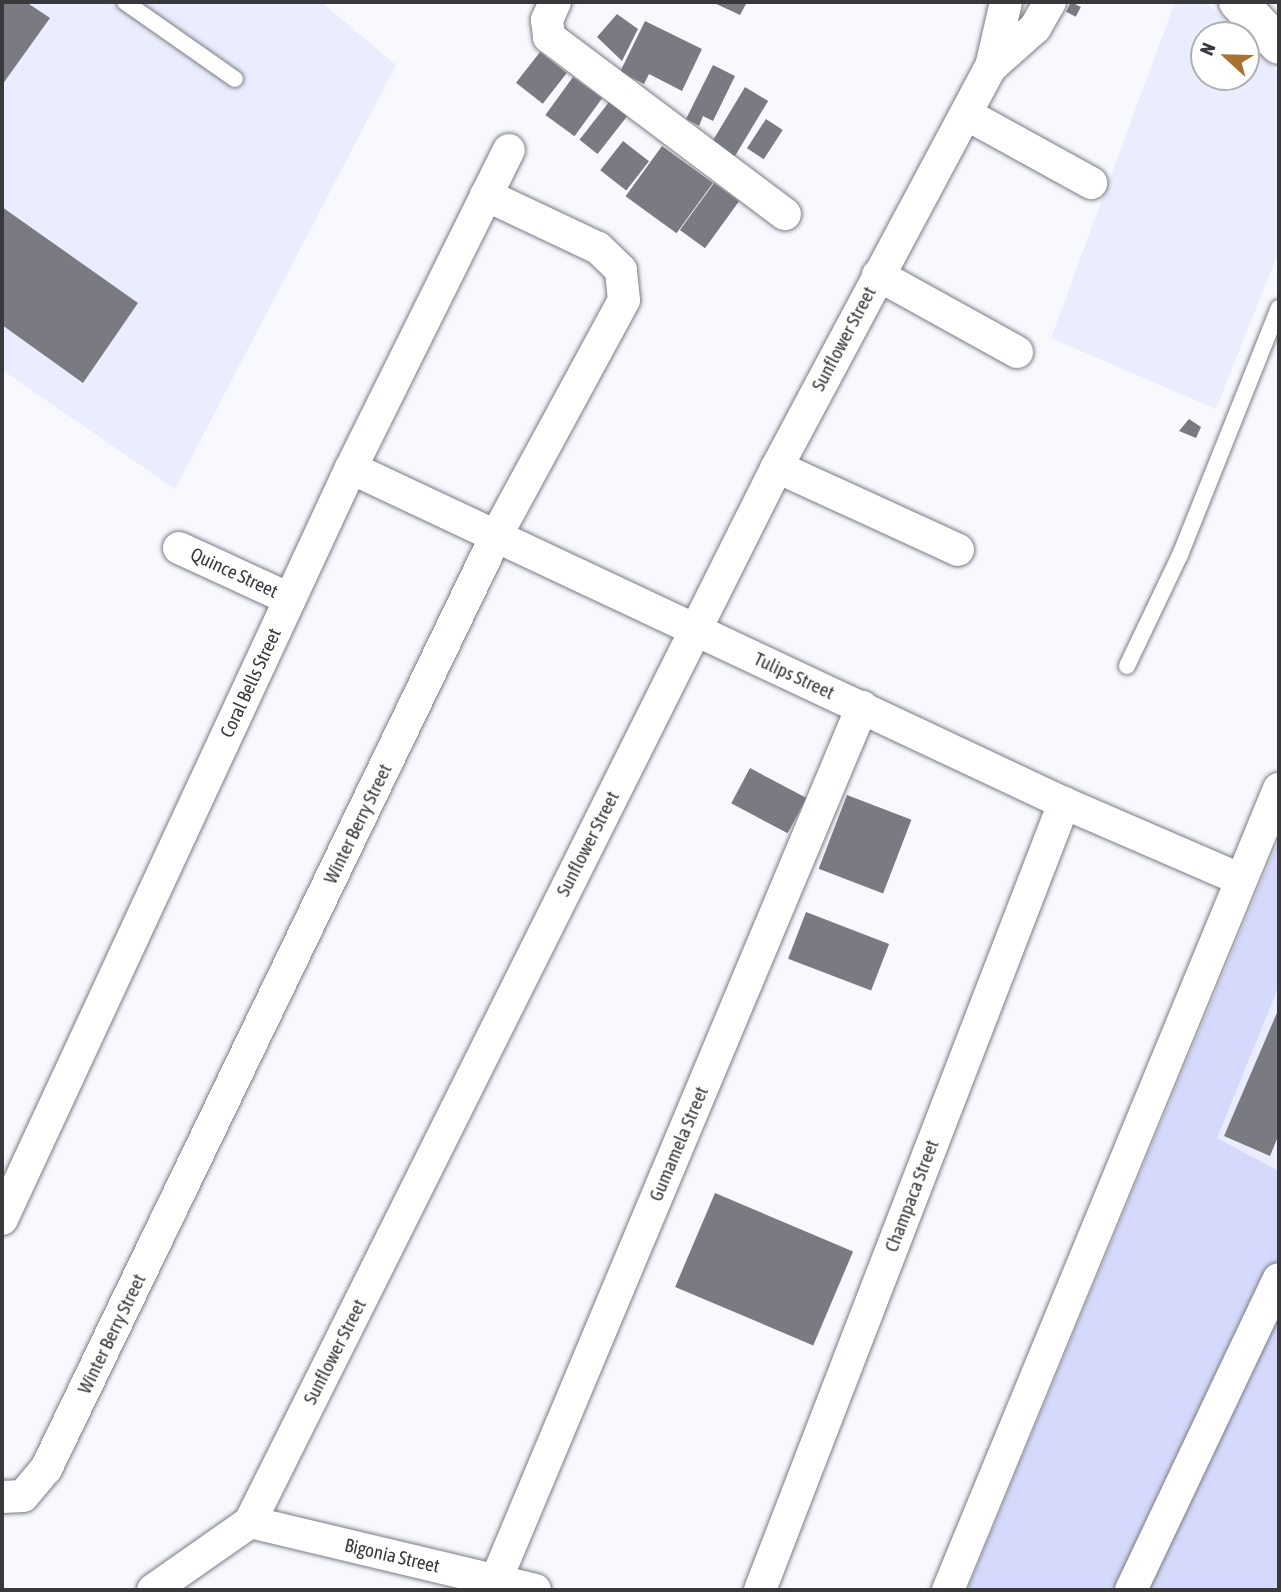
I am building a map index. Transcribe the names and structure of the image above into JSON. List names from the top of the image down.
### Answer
{
  "streets": {
    "street": [
      "Sunflower Street",
      "Quince Street",
      "Tulips Street",
      "Coral Bells Street",
      "Winter Berry Street",
      "Gumamela Street",
      "Champaca Street",
      "Bigonia Street"
    ]
  },
  "crossings": [
    ["Sunflower Street", "Tulips Street"],
    ["Sunflower Street", "Bigonia Street"],
    ["Quince Street", "Coral Bells Street"],
    ["Tulips Street", "Coral Bells Street"],
    ["Tulips Street", "Winter Berry Street"],
    ["Tulips Street", "Gumamela Street"],
    ["Tulips Street", "Champaca Street"],
    ["Coral Bells Street", "Winter Berry Street"],
    ["Gumamela Street", "Bigonia Street"]
  ],
  "north": "left"
}
